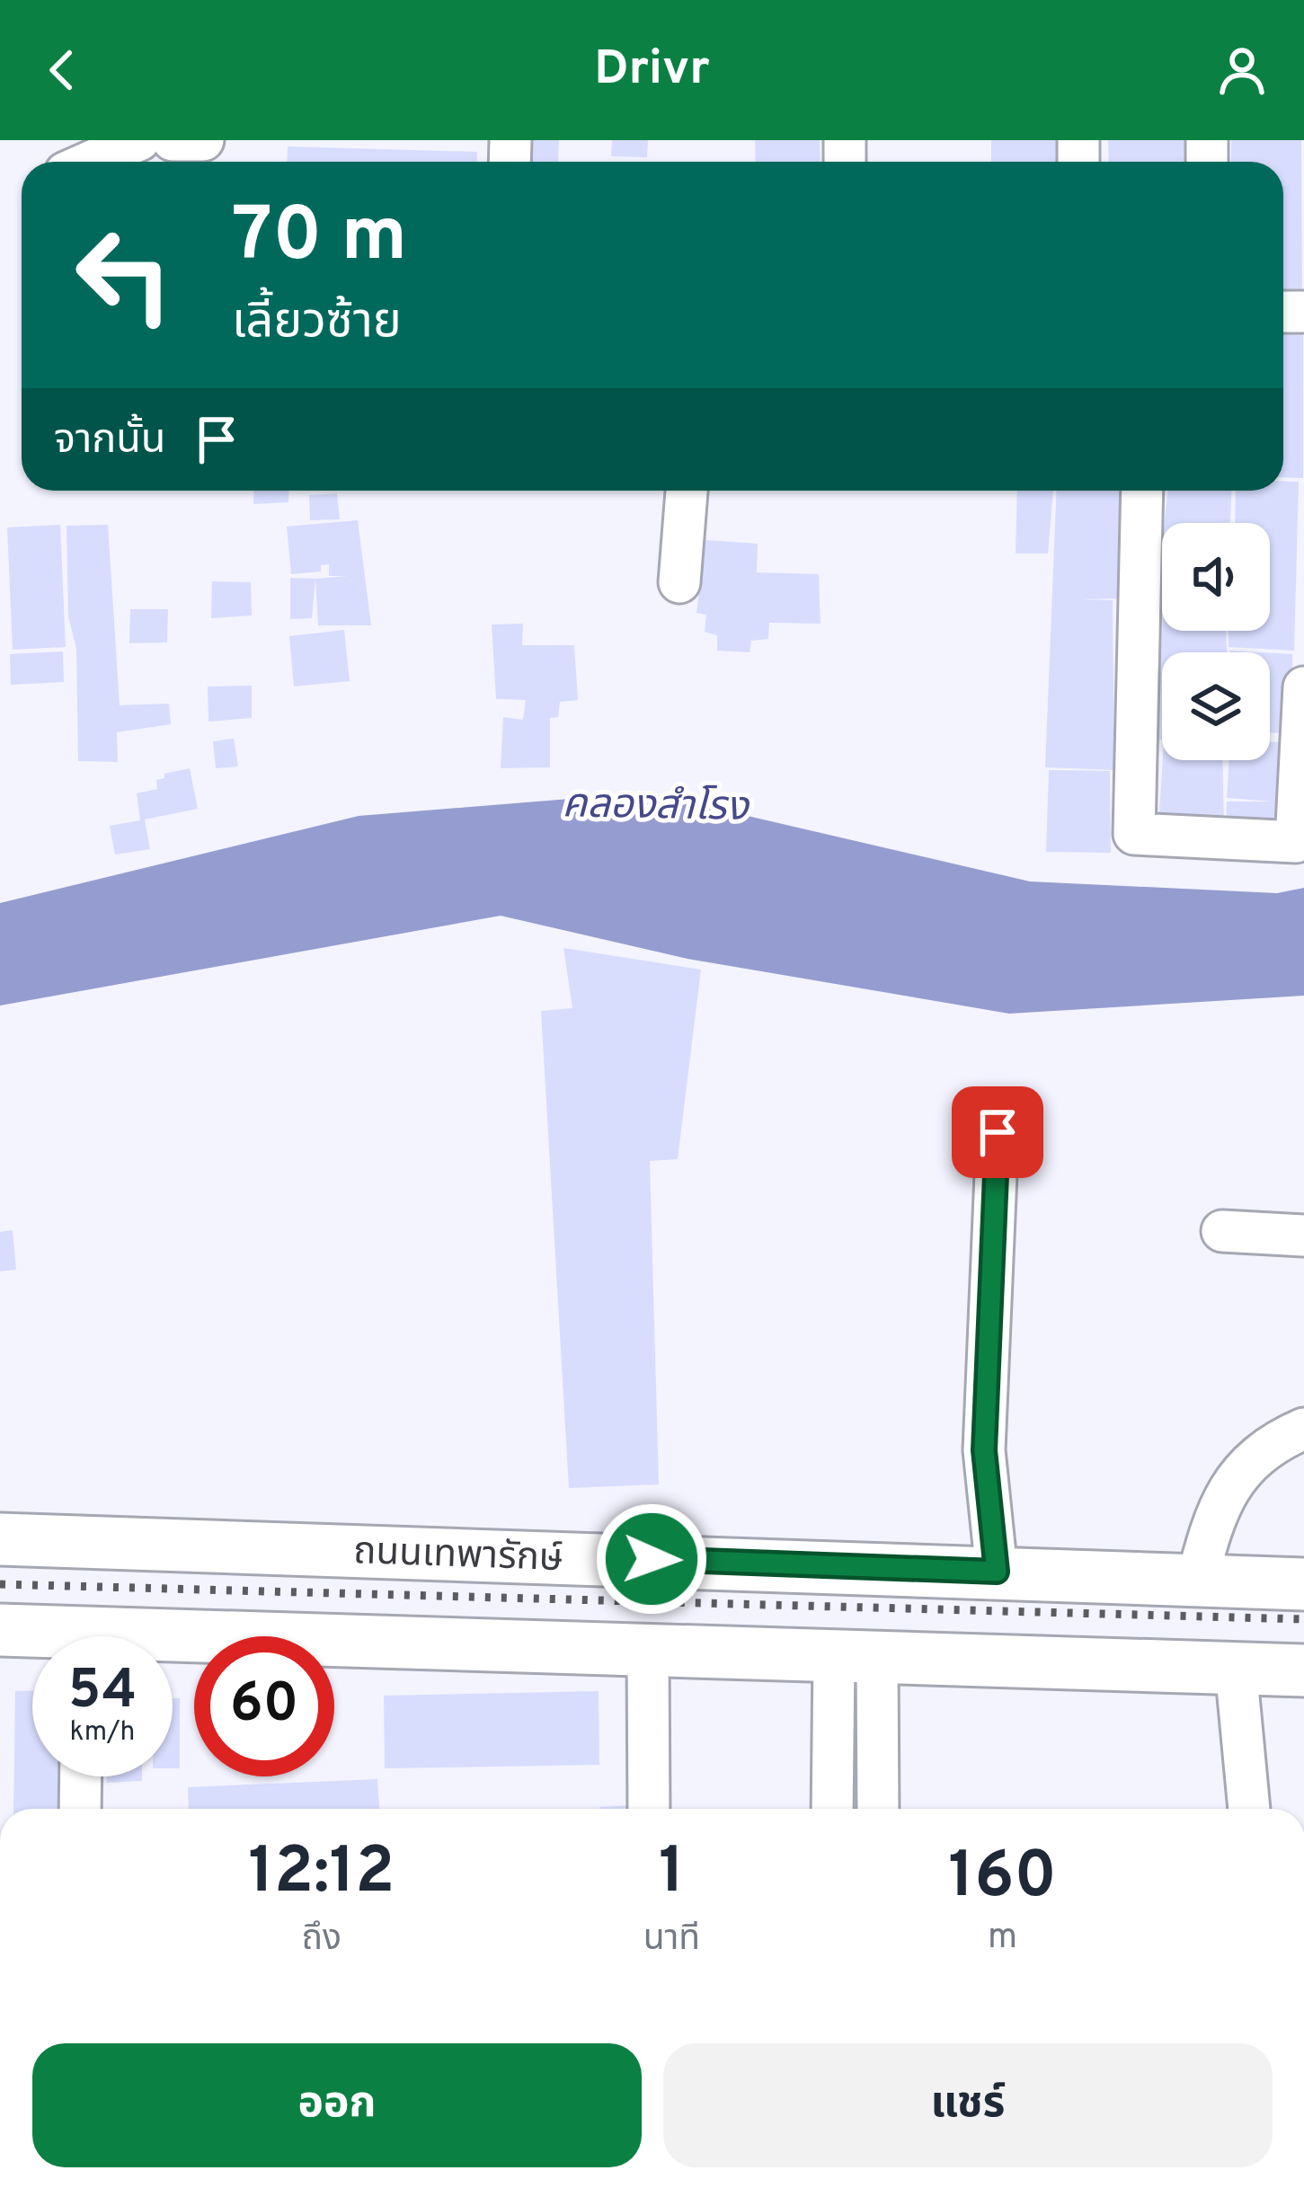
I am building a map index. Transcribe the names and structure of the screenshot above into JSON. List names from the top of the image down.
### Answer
{
  "streets": {
    "main road": ["ถนนเทพารักษ์"]
  },
  "water": ["คลองสำโรง"],
  "page": {
    "header": "Drivr",
    "turn": ["70 m", "เลี้ยวซ้าย"],
    "then": "จากนั้น",
    "speed": "54 km/h",
    "limit": "60",
    "eta": [
      "12:12",
      "ถึง",
      "1",
      "นาที",
      "160",
      "m"
    ],
    "buttons": ["ออก", "แชร์"]
  }
}
